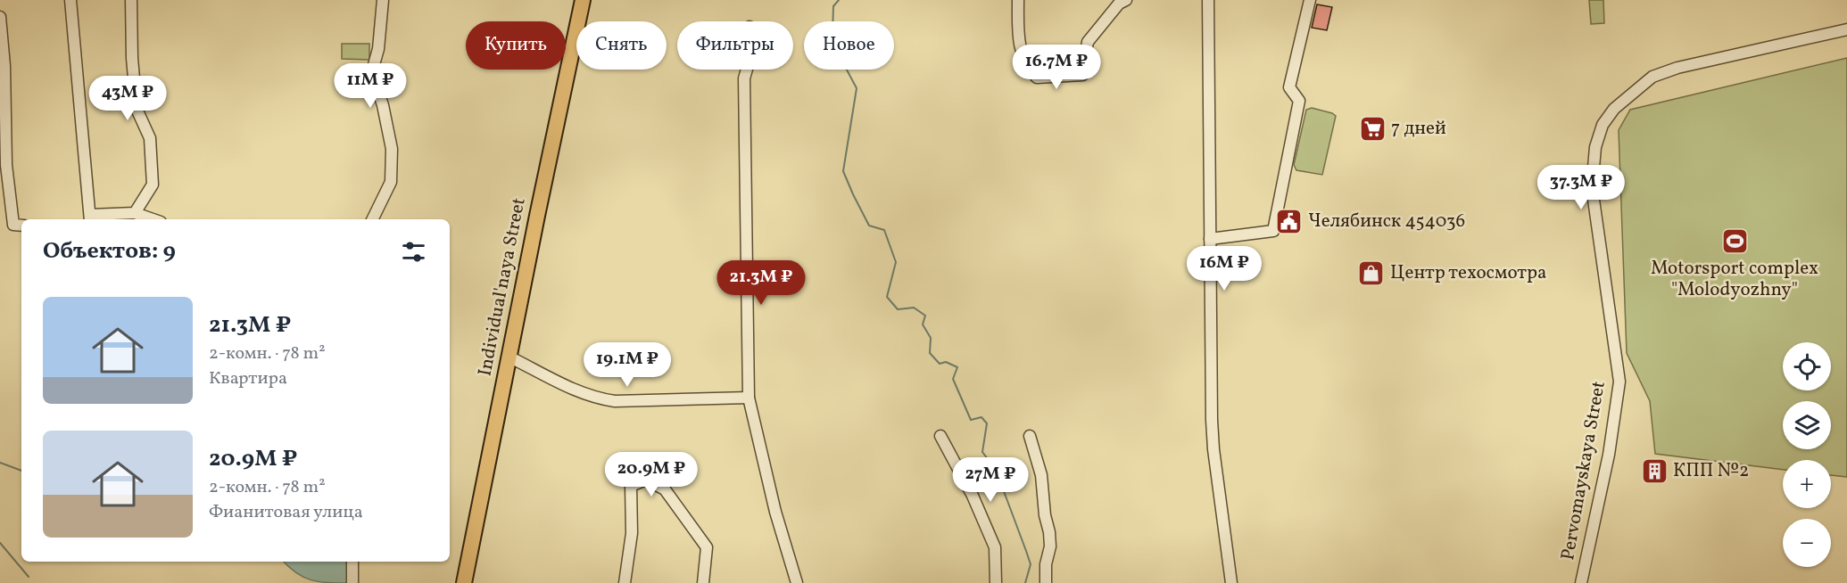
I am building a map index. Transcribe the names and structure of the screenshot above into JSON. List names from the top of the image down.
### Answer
{
  "streets": {
    "main road": ["Individual'naya Street"],
    "street": ["Pervomayskaya Street"]
  },
  "places": {
    "supermarket": ["7 дней"],
    "public building": ["Челябинск 454036"],
    "sports": ["Motorsport complex \"Molodyozhny\""],
    "shop": ["Центр техосмотра"],
    "building": ["КПП №2"]
  },
  "page": {
    "chip": [
      "Купить",
      "Снять",
      "Фильтры",
      "Новое"
    ],
    "price": [
      "16.7M ₽",
      "11M ₽",
      "43M ₽",
      "37.3M ₽",
      "16M ₽",
      "21.3M ₽",
      "19.1M ₽",
      "20.9M ₽",
      "27M ₽"
    ],
    "heading": "Объектов: 9",
    "list": [
      {
        "name": "21.3M ₽",
        "note": "2-комн. · 78 m² · Квартира"
      },
      {
        "name": "20.9M ₽",
        "note": "2-комн. · 78 m² · Фианитовая улица"
      }
    ],
    "map_buttons": ["+", "−"]
  }
}
